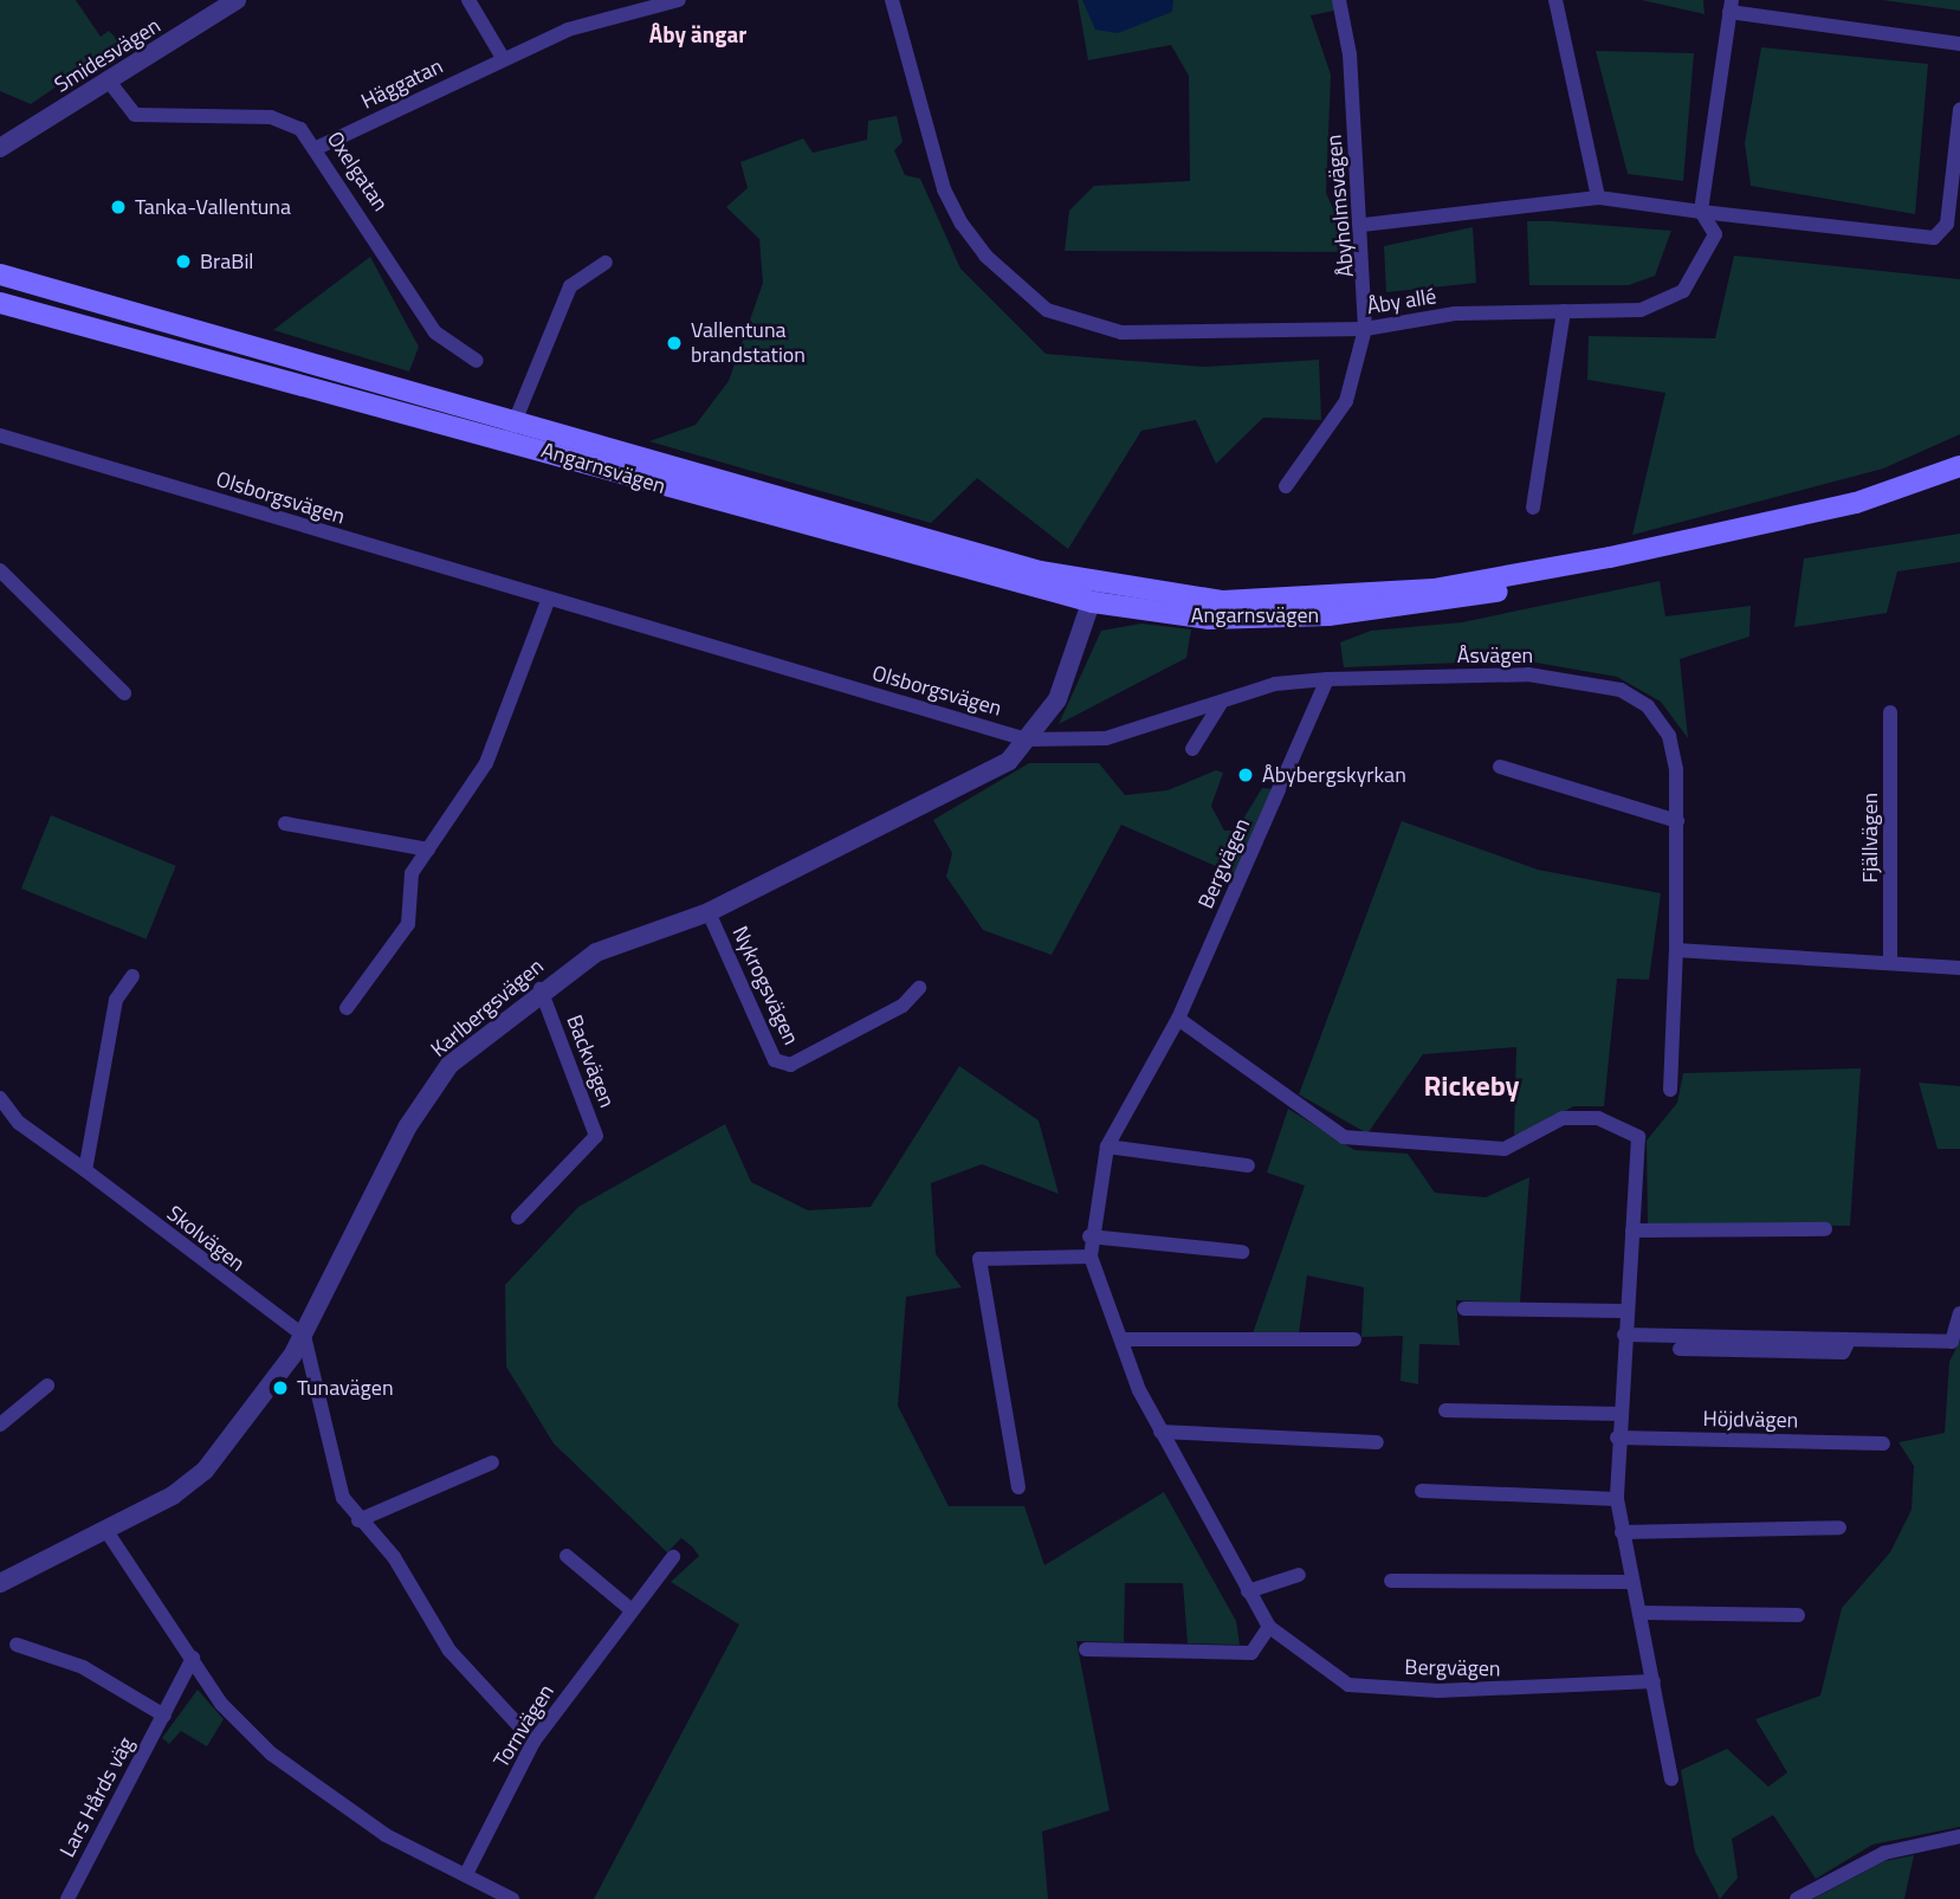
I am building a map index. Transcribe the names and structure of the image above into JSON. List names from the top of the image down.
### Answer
{
  "streets": {
    "main road": ["Angarnsvägen"],
    "street": [
      "Smidesvägen",
      "Häggatan",
      "Oxelgatan",
      "Åbyholmsvägen",
      "Åby allé",
      "Olsborgsvägen",
      "Åsvägen",
      "Fjällvägen",
      "Bergvägen",
      "Nykrogsvägen",
      "Karlbergsvägen",
      "Backvägen",
      "Skolvägen",
      "Höjdvägen",
      "Tornvägen",
      "Lars Hårds väg"
    ]
  },
  "crossings": [
    ["Smidesvägen", "Oxelgatan"],
    ["Häggatan", "Oxelgatan"],
    ["Åbyholmsvägen", "Åby allé"],
    ["Angarnsvägen", "Karlbergsvägen"],
    ["Olsborgsvägen", "Åsvägen"],
    ["Olsborgsvägen", "Karlbergsvägen"],
    ["Åsvägen", "Bergvägen"],
    ["Åsvägen", "Karlbergsvägen"],
    ["Nykrogsvägen", "Karlbergsvägen"],
    ["Karlbergsvägen", "Backvägen"],
    ["Karlbergsvägen", "Skolvägen"]
  ],
  "districts": ["Åby ängar", "Rickeby"],
  "places": [
    "Tanka-Vallentuna",
    "BraBil",
    "Vallentuna brandstation",
    "Åbybergskyrkan",
    "Tunavägen"
  ]
}
